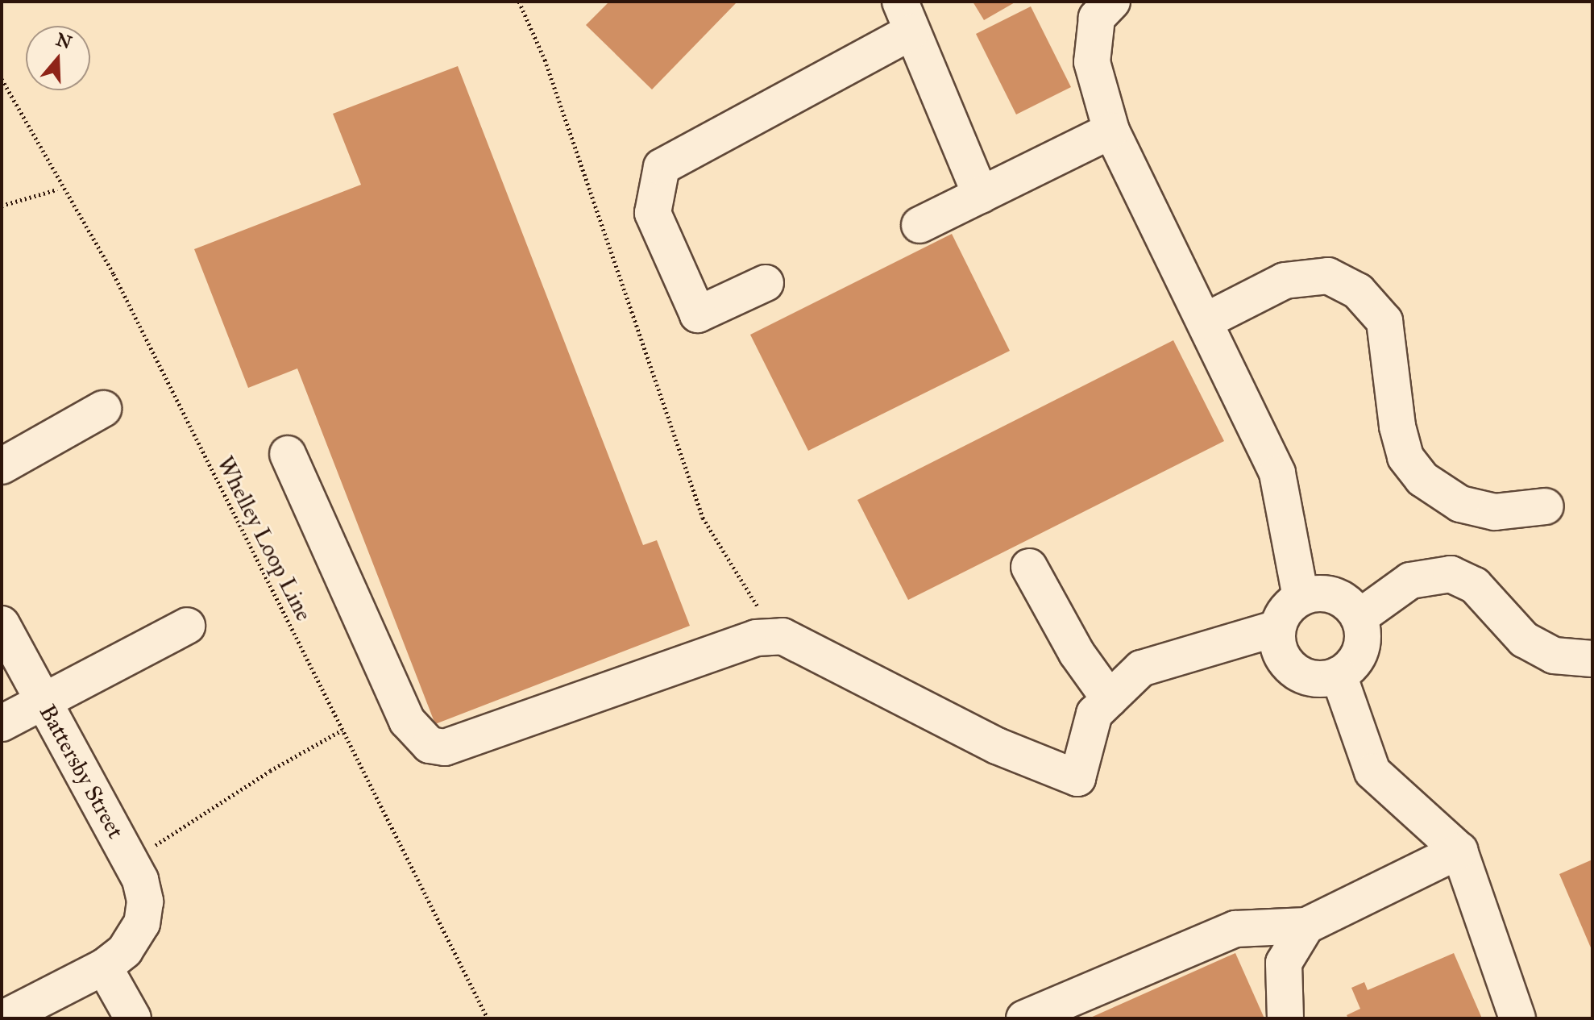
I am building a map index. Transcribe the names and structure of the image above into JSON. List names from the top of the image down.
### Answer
{
  "streets": {
    "street": ["Battersby Street"],
    "path": ["Whelley Loop Line"]
  },
  "north": "top"
}
